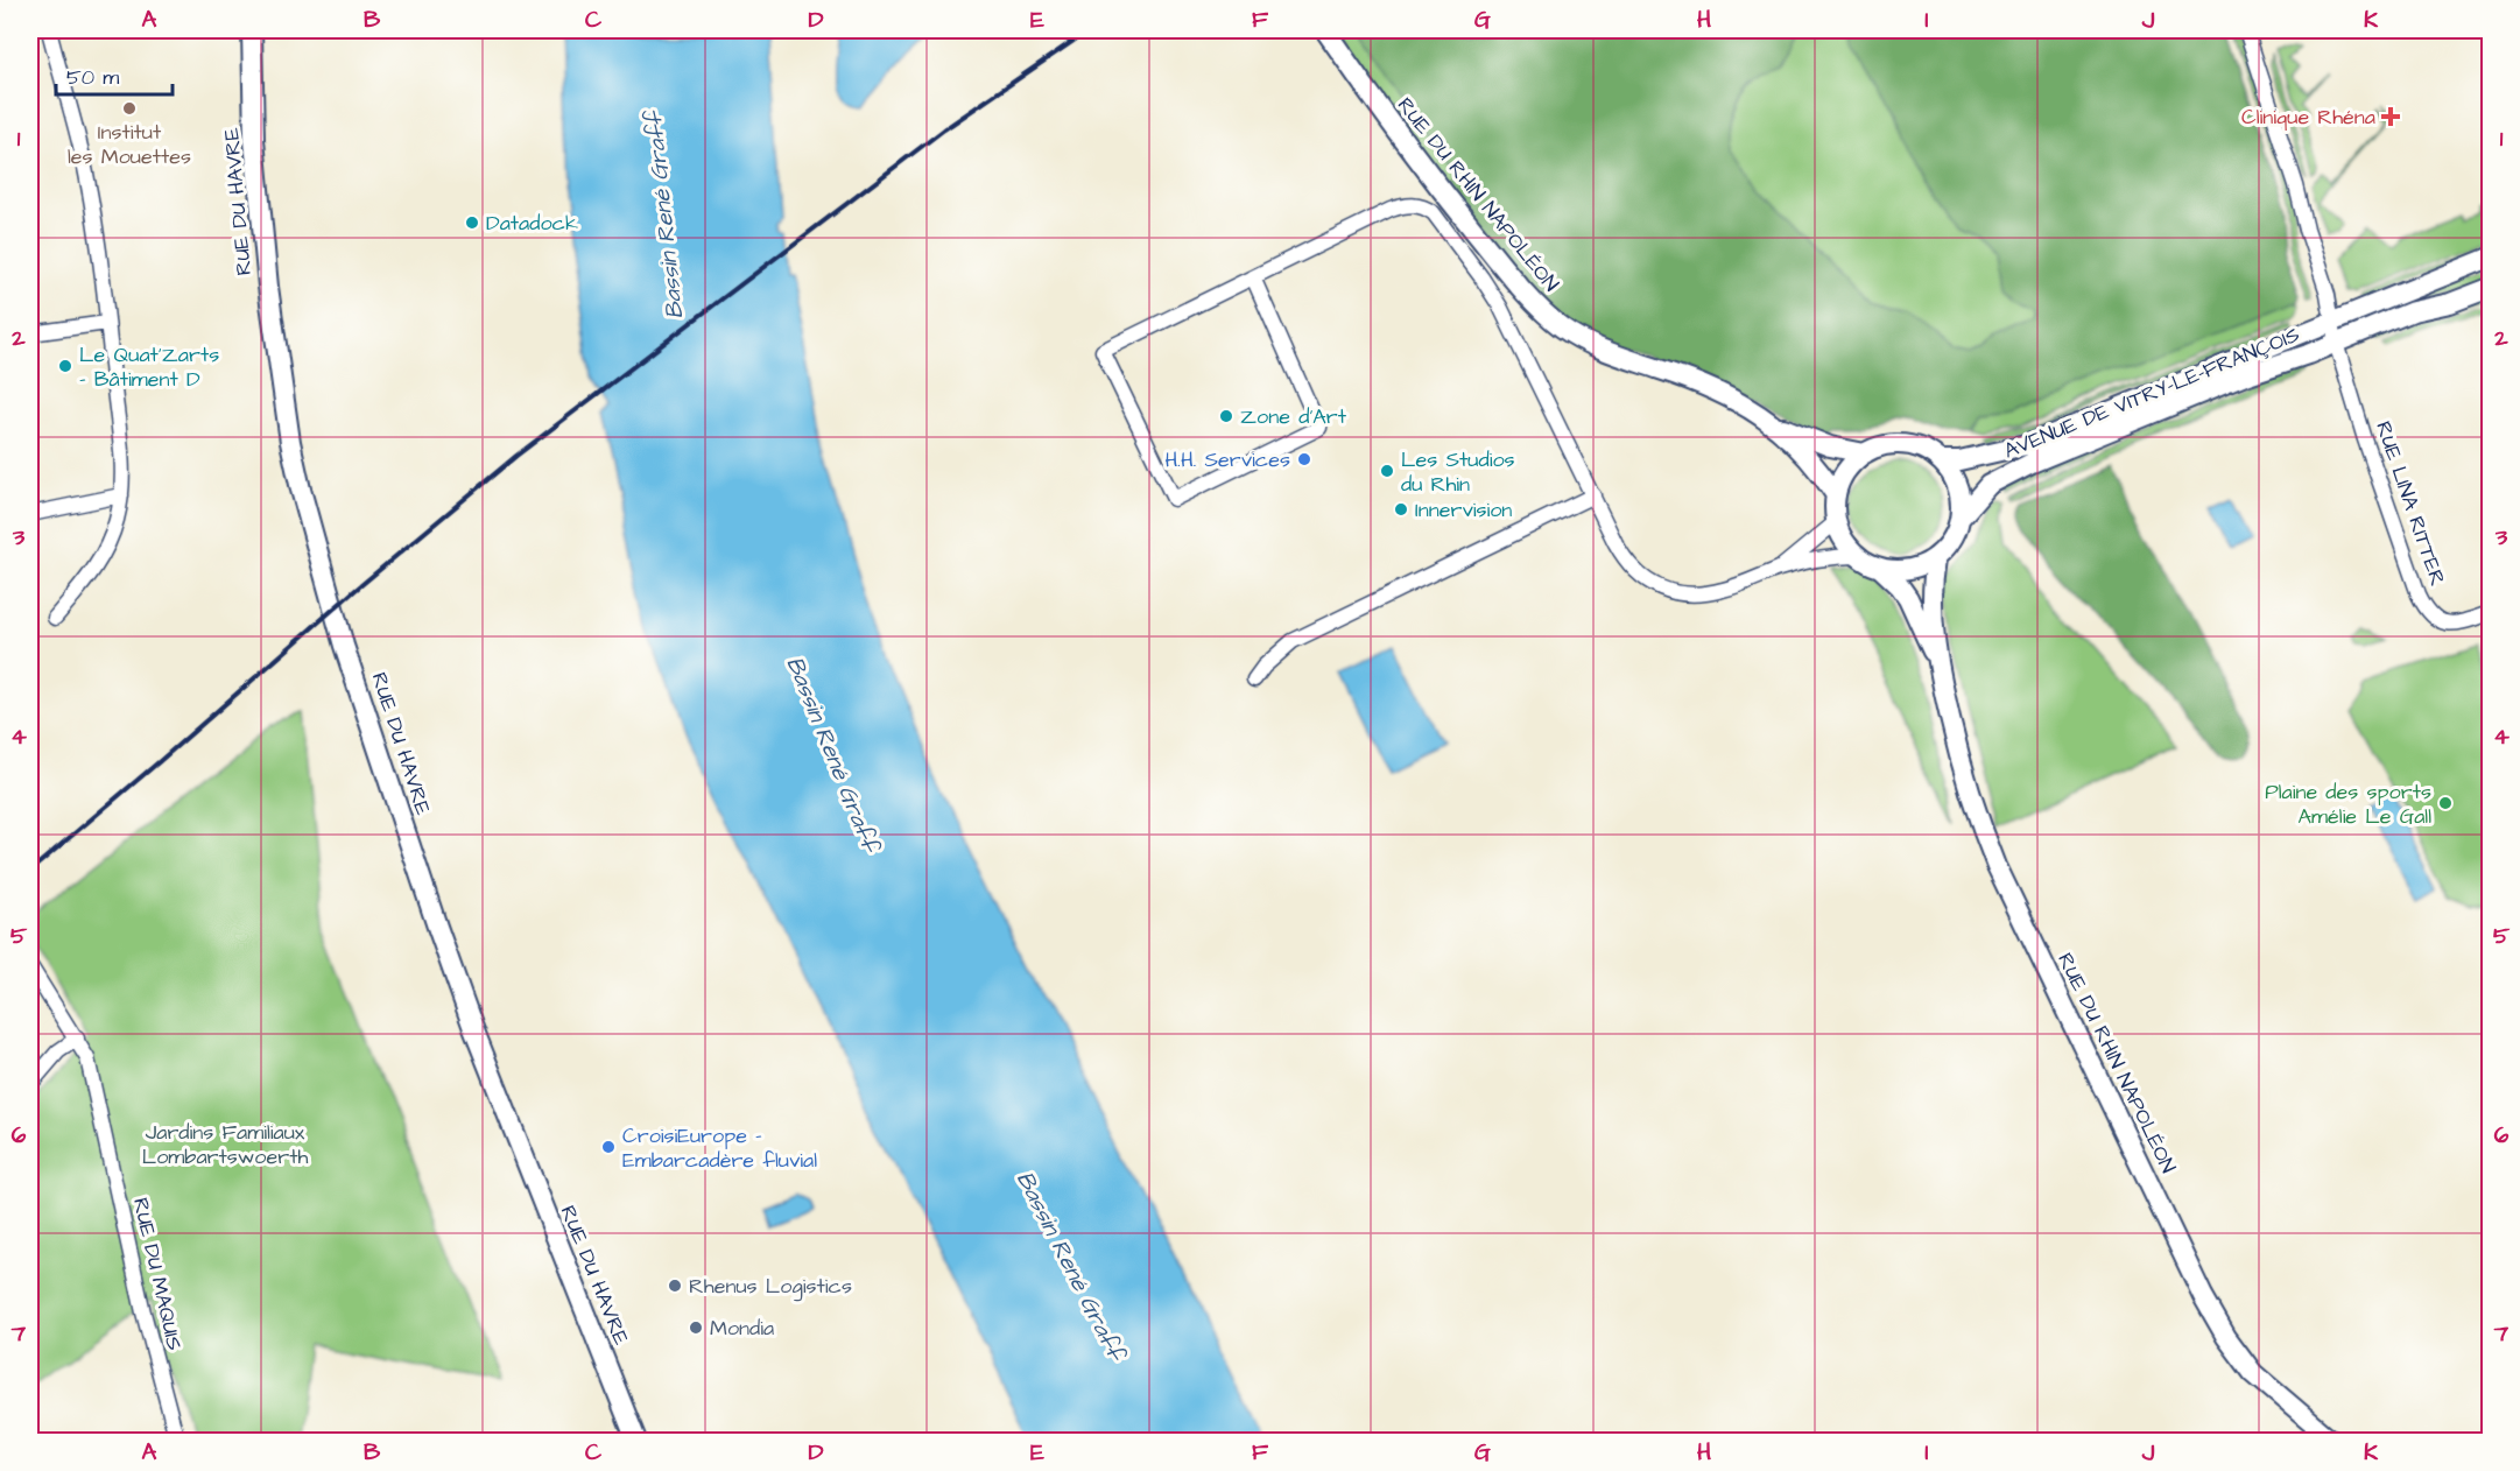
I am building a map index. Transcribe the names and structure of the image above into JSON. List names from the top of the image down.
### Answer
{
  "streets": {
    "main road": ["RUE DU RHIN NAPOLÉON", "RUE DU HAVRE", "AVENUE DE VITRY-LE-FRANÇOIS"],
    "street": ["RUE LINA RITTER", "RUE DU MAQUIS"]
  },
  "crossings": [
    ["RUE DU RHIN NAPOLÉON", "AVENUE DE VITRY-LE-FRANÇOIS"],
    ["AVENUE DE VITRY-LE-FRANÇOIS", "RUE LINA RITTER"]
  ],
  "water": ["Bassin René Graff"],
  "parks": ["Jardins Familiaux Lombartswoerth"],
  "places": {
    "other": [
      "Institut les Mouettes",
      "Datadock",
      "Le Quat'Zarts - Bâtiment D",
      "Zone d'Art",
      "H.H. Services",
      "Les Studios du Rhin",
      "Innervision",
      "Plaine des sports Amélie Le Gall",
      "CroisiEurope - Embarcadère fluvial",
      "Rhenus Logistics",
      "Mondia"
    ],
    "health": ["Clinique Rhéna"]
  },
  "scale_bar": "50 m",
  "grid": {
    "columns": [
      "A",
      "B",
      "C",
      "D",
      "E",
      "F",
      "G",
      "H",
      "I",
      "J",
      "K"
    ],
    "rows": [
      "1",
      "2",
      "3",
      "4",
      "5",
      "6",
      "7"
    ]
  }
}
